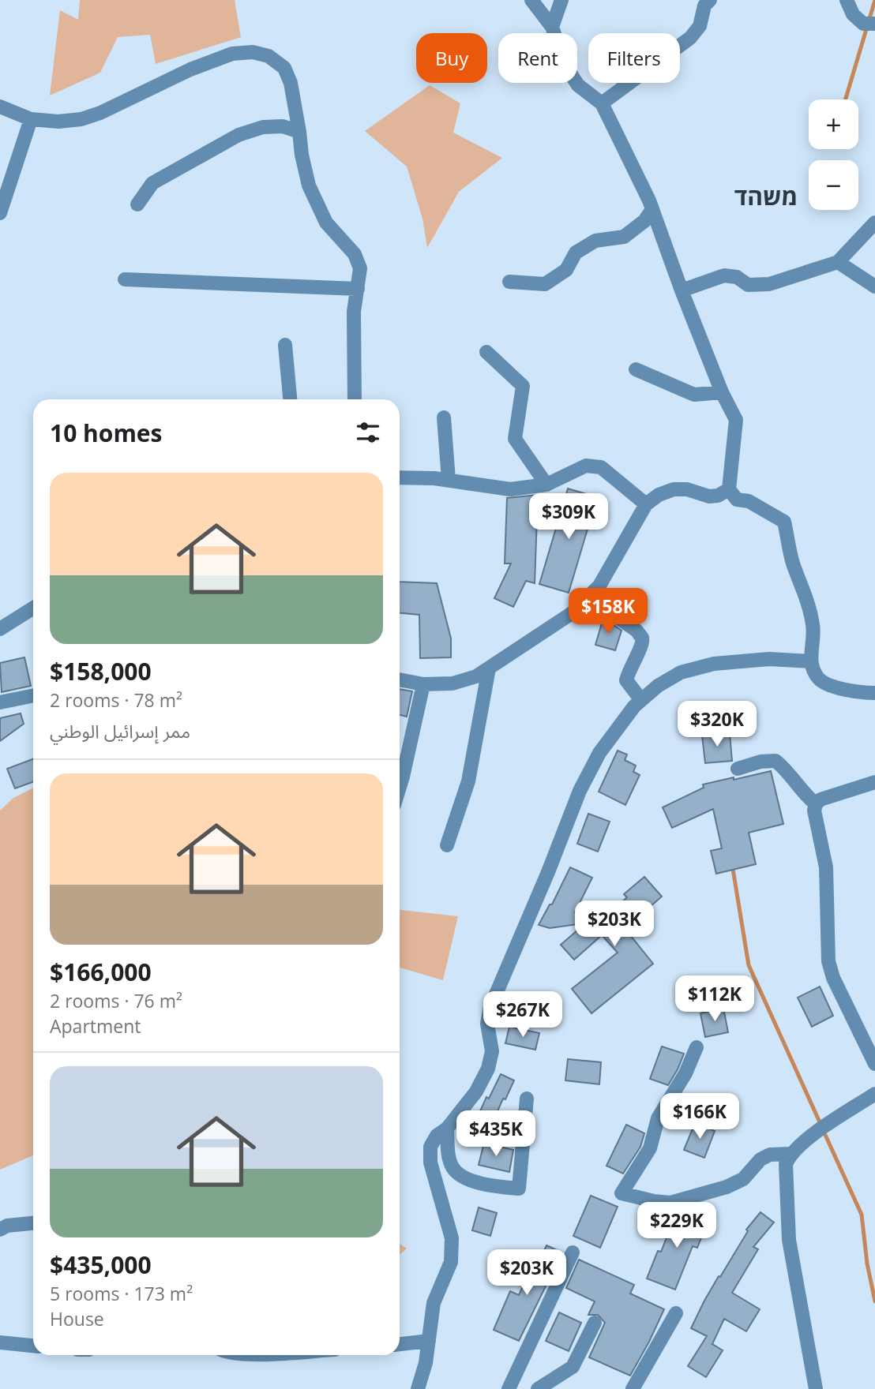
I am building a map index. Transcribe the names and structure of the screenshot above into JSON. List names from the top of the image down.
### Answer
{
  "districts": ["משהד"],
  "page": {
    "chip": ["Buy", "Rent", "Filters"],
    "map_buttons": ["+", "−"],
    "heading": "10 homes",
    "list": [
      {
        "name": "$158,000",
        "note": "2 rooms · 78 m² · ممر إسرائيل الوطني"
      },
      {
        "name": "$166,000",
        "note": "2 rooms · 76 m² · Apartment"
      },
      {
        "name": "$435,000",
        "note": "5 rooms · 173 m² · House"
      }
    ],
    "price": [
      "$309K",
      "$158K",
      "$320K",
      "$203K",
      "$112K",
      "$267K",
      "$166K",
      "$435K",
      "$229K",
      "$203K"
    ]
  }
}
